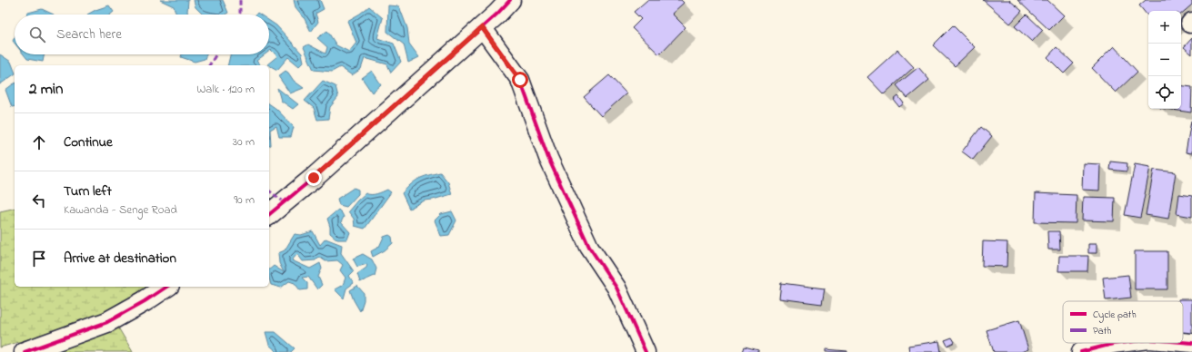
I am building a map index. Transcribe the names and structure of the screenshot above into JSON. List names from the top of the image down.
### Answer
{
  "legend": ["Cycle path", "Path"],
  "page": {
    "map_buttons": ["+", "−"],
    "search": "Search here",
    "heading": ["2 min", "Walk · 120 m"],
    "list": [
      ["Continue", "30 m"],
      ["Turn left", "Kawanda - Senge Road", "90 m"],
      "Arrive at destination"
    ]
  }
}
